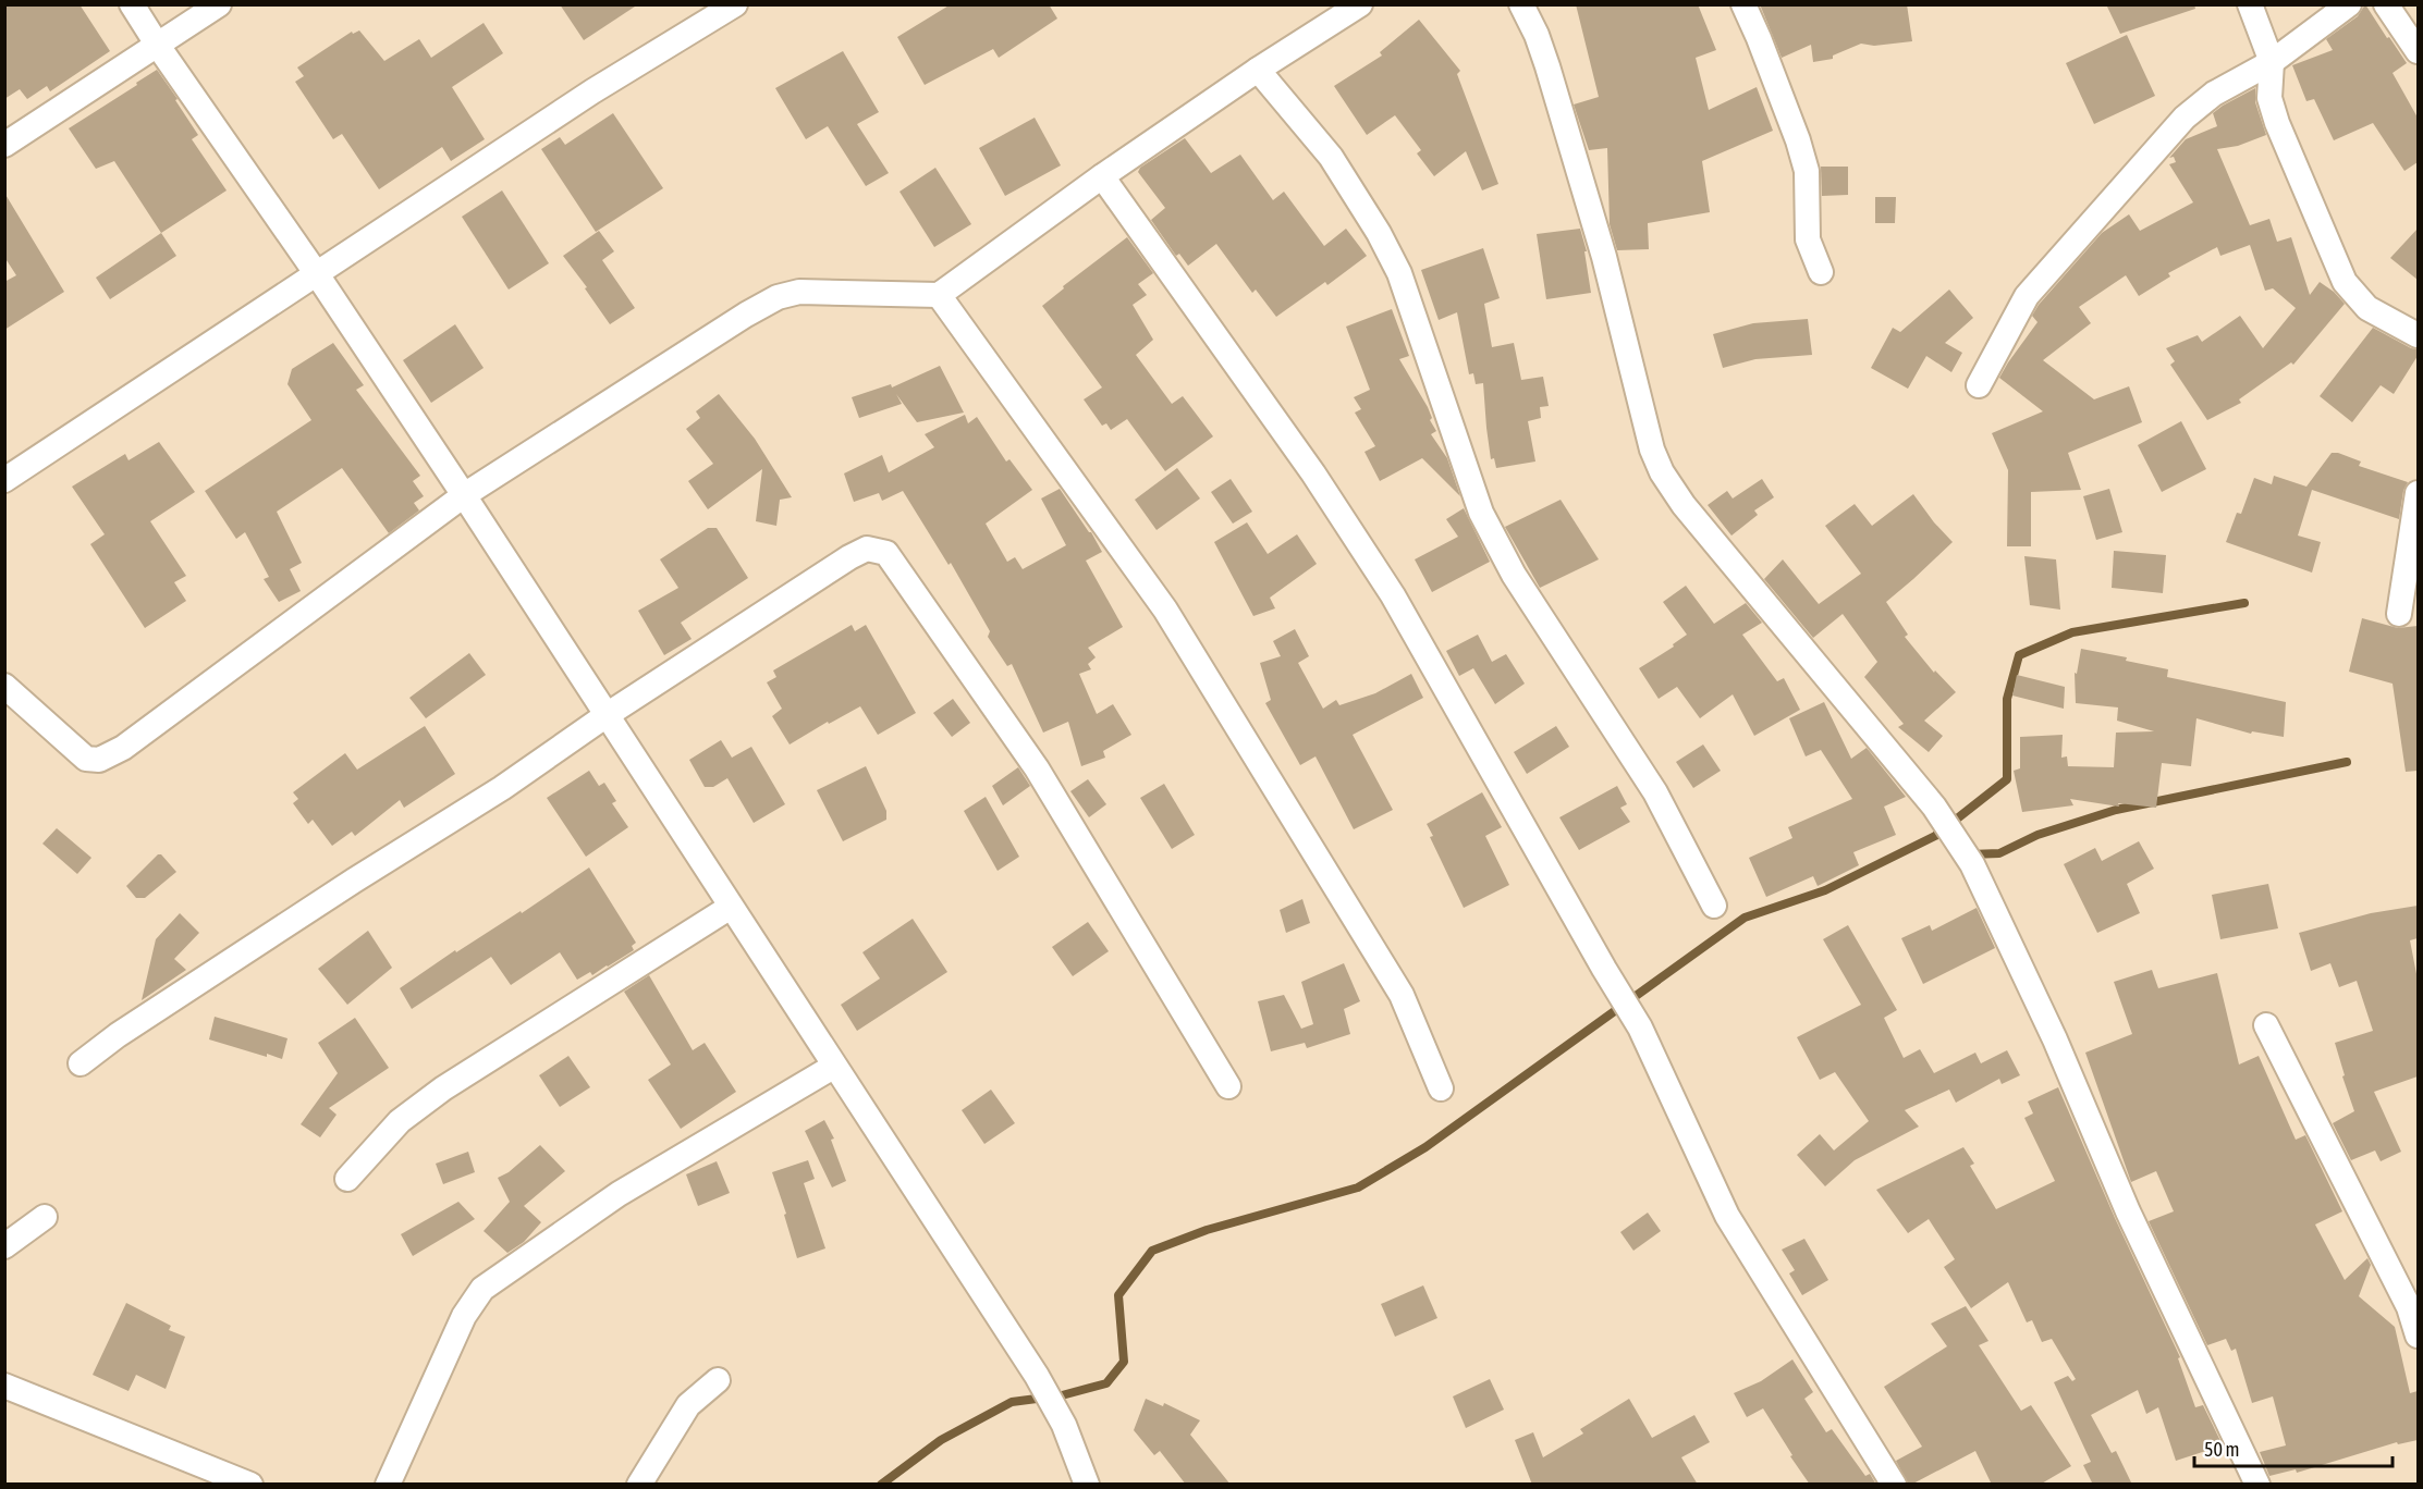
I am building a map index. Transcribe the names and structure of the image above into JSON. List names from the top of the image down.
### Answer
{
  "scale_bar": "50 m"
}
